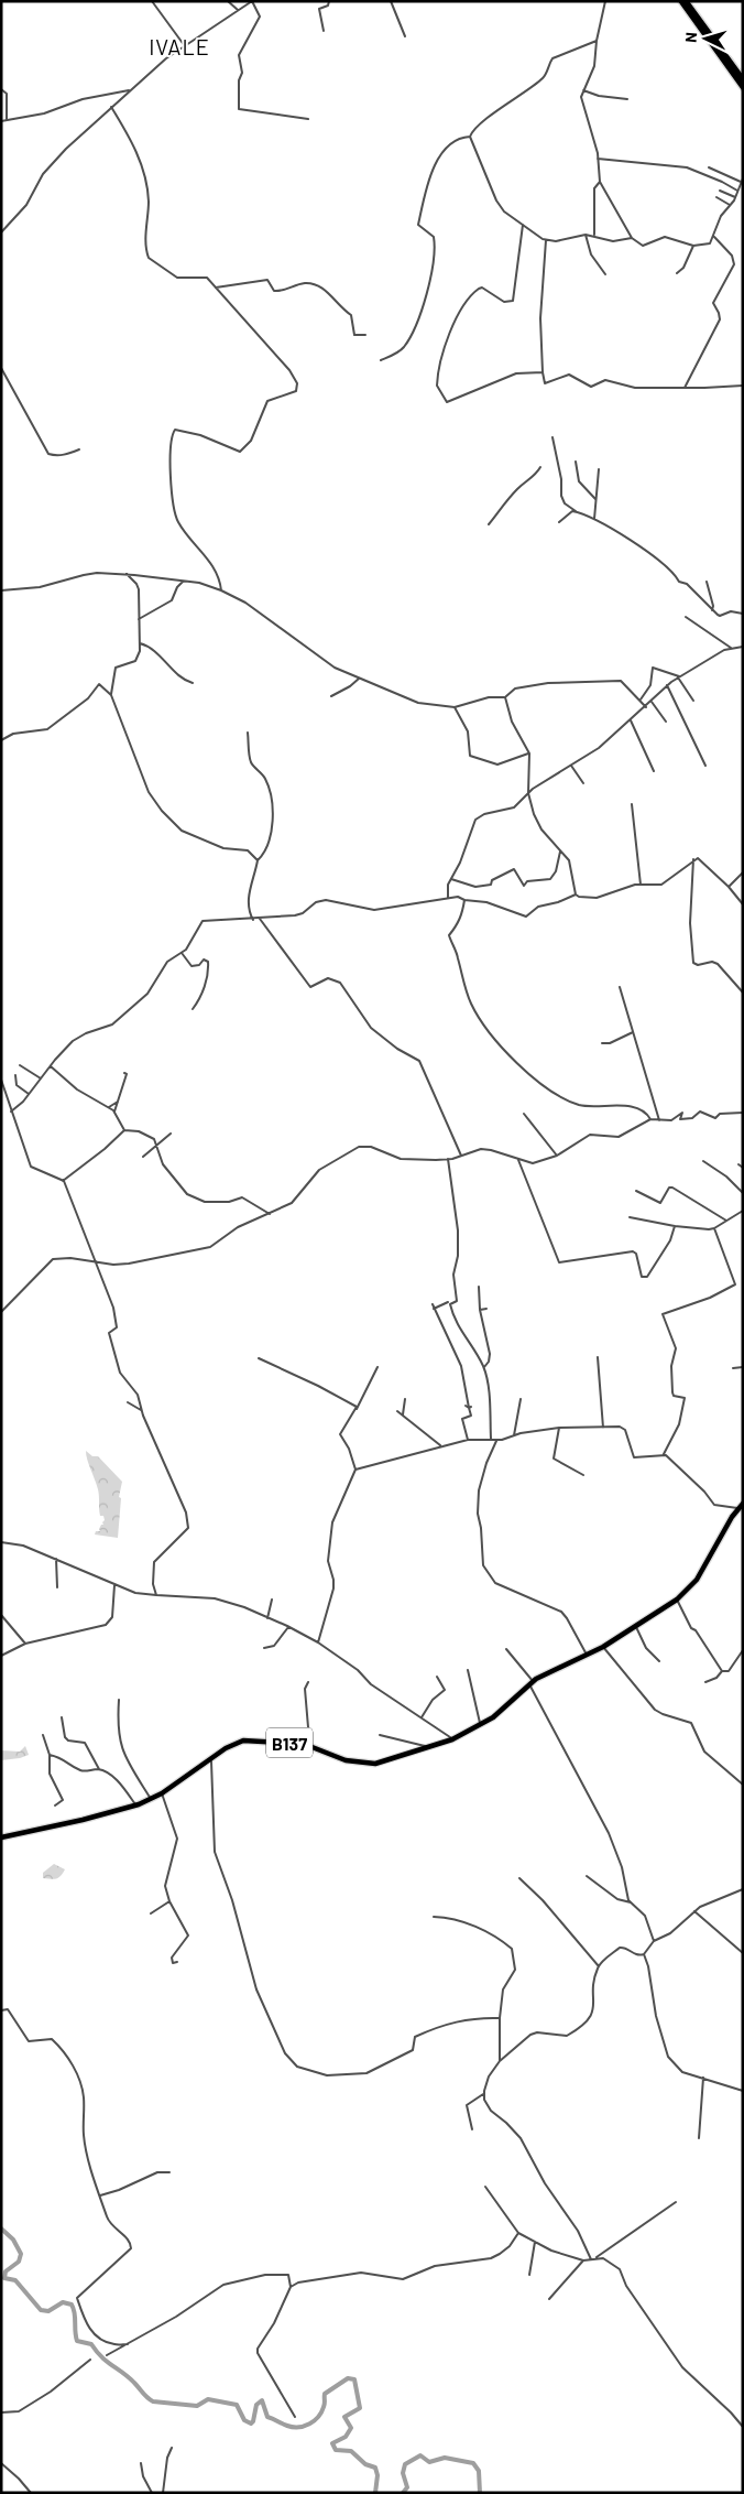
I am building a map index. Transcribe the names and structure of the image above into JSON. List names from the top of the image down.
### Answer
{
  "streets": {
    "main road": ["B137"]
  },
  "districts": ["IVALE"],
  "north": "left"
}
